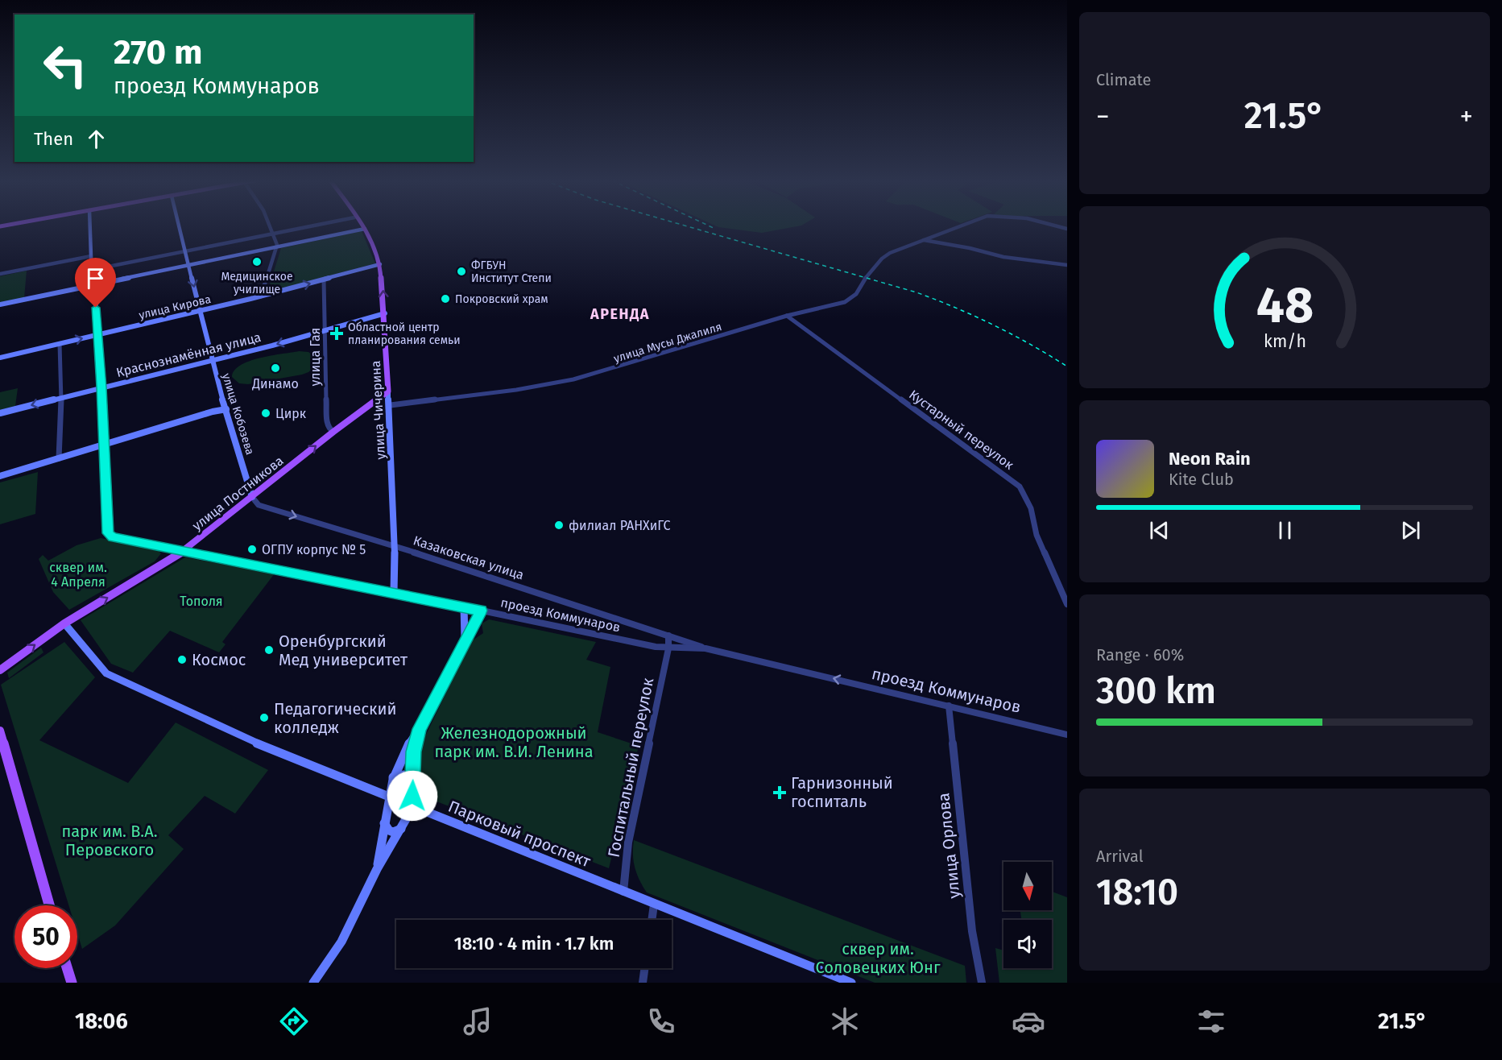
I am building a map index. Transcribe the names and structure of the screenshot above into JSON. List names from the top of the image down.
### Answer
{
  "streets": {
    "main road": [
      "улица Кирова",
      "Краснознамённая улица",
      "улица Чичерина",
      "улица Кобозева",
      "улица Постникова",
      "проезд Коммунаров",
      "Парковый проспект"
    ],
    "street": [
      "улица Мусы Джалиля",
      "улица Гая",
      "Кустарный переулок",
      "Казаковская улица",
      "Госпитальный переулок",
      "улица Орлова"
    ]
  },
  "crossings": [
    ["улица Кирова", "улица Гая"],
    ["улица Кирова", "улица Чичерина"],
    ["улица Кирова", "улица Кобозева"],
    ["улица Мусы Джалиля", "улица Чичерина"],
    ["улица Мусы Джалиля", "Кустарный переулок"],
    ["Краснознамённая улица", "улица Гая"],
    ["Краснознамённая улица", "улица Чичерина"],
    ["Краснознамённая улица", "улица Кобозева"],
    ["улица Гая", "улица Постникова"],
    ["улица Чичерина", "улица Постникова"],
    ["улица Чичерина", "Казаковская улица"],
    ["улица Чичерина", "проезд Коммунаров"],
    ["улица Кобозева", "улица Постникова"],
    ["улица Кобозева", "Казаковская улица"],
    ["улица Постникова", "Казаковская улица"],
    ["улица Постникова", "проезд Коммунаров"],
    ["улица Постникова", "Парковый проспект"],
    ["Казаковская улица", "проезд Коммунаров"],
    ["проезд Коммунаров", "Госпитальный переулок"],
    ["проезд Коммунаров", "улица Орлова"],
    ["Госпитальный переулок", "Парковый проспект"]
  ],
  "one_way": ["Краснознамённая улица", "улица Постникова"],
  "districts": ["АРЕНДА"],
  "parks": [
    "сквер им. 4 Апреля",
    "Тополя",
    "Железнодорожный парк им. В.И. Ленина",
    "парк им. В.А. Перовского",
    "сквер им. Соловецких Юнг"
  ],
  "places": {
    "other": [
      "Медицинское училище",
      "ФГБУН Институт Степи",
      "Покровский храм",
      "Динамо",
      "Цирк",
      "филиал РАНХиГС",
      "ОГПУ корпус № 5",
      "Оренбургский Мед университет",
      "Космос",
      "Педагогический колледж"
    ],
    "health": ["Областной центр планирования семьи", "Гарнизонный госпиталь"]
  },
  "north": "bottom",
  "page": {
    "tile": [
      "Climate",
      ["Range · 60%", "300 km"],
      ["Arrival", "18:10"]
    ],
    "turn": ["270 m", "проезд Коммунаров"],
    "heat": ["−", "21.5°", "+"],
    "then": "Then",
    "song": ["Neon Rain", "Kite Club"],
    "limit": "50",
    "trip": "18:10 · 4 min · 1.7 km",
    "tabs": ["18:06", "21.5°"],
    "gauge": ["48", "km/h"]
  }
}
